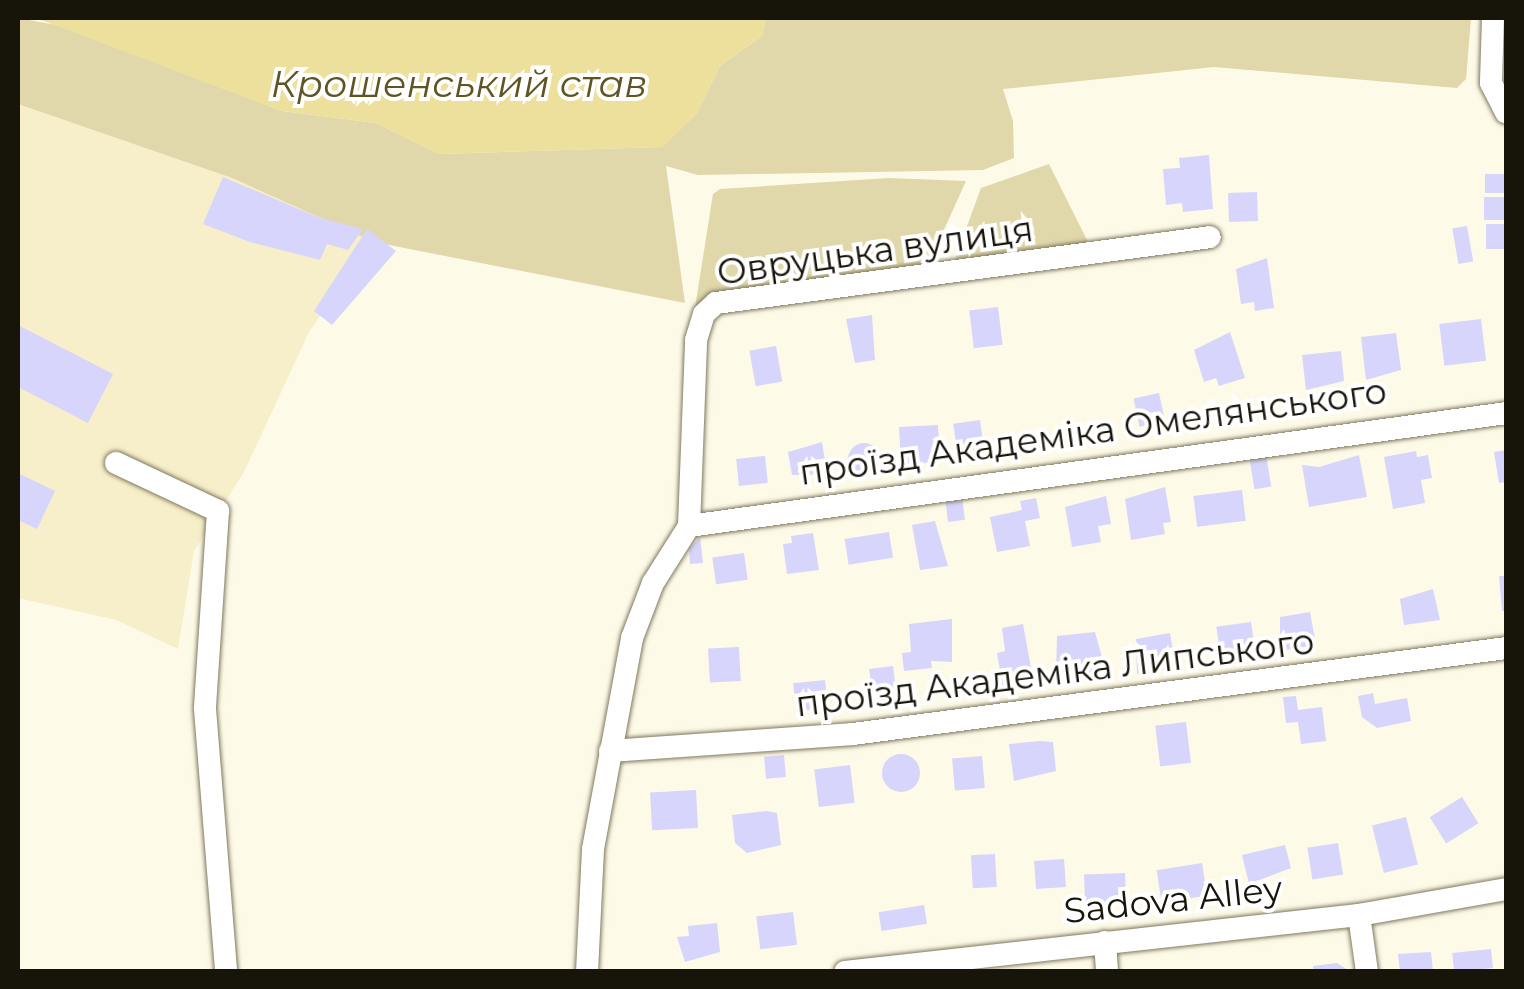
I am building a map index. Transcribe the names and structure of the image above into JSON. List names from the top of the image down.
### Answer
{
  "streets": {
    "street": [
      "Овруцька вулиця",
      "проїзд Академіка Омелянського",
      "проїзд Академіка Липського",
      "Sadova Alley"
    ]
  },
  "crossings": [
    ["Овруцька вулиця", "проїзд Академіка Омелянського"]
  ],
  "water": ["Крошенський став"]
}
